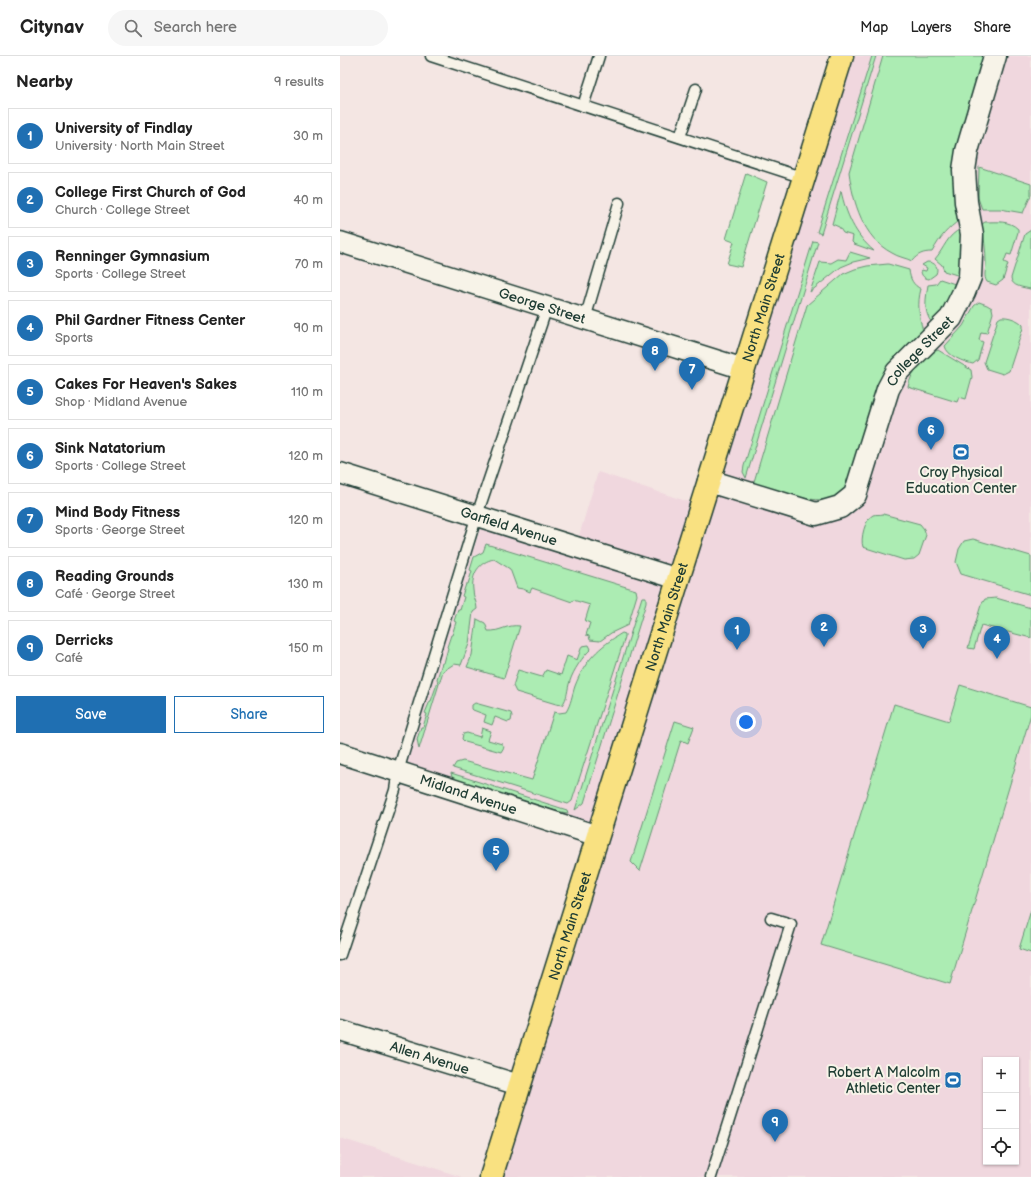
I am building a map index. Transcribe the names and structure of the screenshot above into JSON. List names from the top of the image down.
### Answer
{
  "streets": {
    "main road": ["North Main Street"],
    "street": [
      "George Street",
      "College Street",
      "Garfield Avenue",
      "Midland Avenue",
      "Allen Avenue"
    ]
  },
  "crossings": [
    ["George Street", "North Main Street"],
    ["North Main Street", "College Street"],
    ["North Main Street", "Garfield Avenue"],
    ["North Main Street", "Midland Avenue"],
    ["North Main Street", "Allen Avenue"]
  ],
  "places": {
    "sports": ["Croy Physical Education Center", "Robert A Malcolm Athletic Center"]
  },
  "page": {
    "header": "Citynav",
    "search": "Search here",
    "nav": ["Map", "Layers", "Share"],
    "heading": ["Nearby", "9 results"],
    "list": [
      {
        "mark": "1",
        "name": "University of Findlay",
        "note": "University · North Main Street",
        "value": "30 m"
      },
      {
        "mark": "2",
        "name": "College First Church of God",
        "note": "Church · College Street",
        "value": "40 m"
      },
      {
        "mark": "3",
        "name": "Renninger Gymnasium",
        "note": "Sports · College Street",
        "value": "70 m"
      },
      {
        "mark": "4",
        "name": "Phil Gardner Fitness Center",
        "note": "Sports",
        "value": "90 m"
      },
      {
        "mark": "5",
        "name": "Cakes For Heaven's Sakes",
        "note": "Shop · Midland Avenue",
        "value": "110 m"
      },
      {
        "mark": "6",
        "name": "Sink Natatorium",
        "note": "Sports · College Street",
        "value": "120 m"
      },
      {
        "mark": "7",
        "name": "Mind Body Fitness",
        "note": "Sports · George Street",
        "value": "120 m"
      },
      {
        "mark": "8",
        "name": "Reading Grounds",
        "note": "Café · George Street",
        "value": "130 m"
      },
      {
        "mark": "9",
        "name": "Derricks",
        "note": "Café",
        "value": "150 m"
      }
    ],
    "pins": [
      "8",
      "7",
      "6",
      "2",
      "3",
      "1",
      "4",
      "5",
      "9"
    ],
    "buttons": ["Save", "Share"],
    "map_buttons": ["+", "−"]
  }
}
